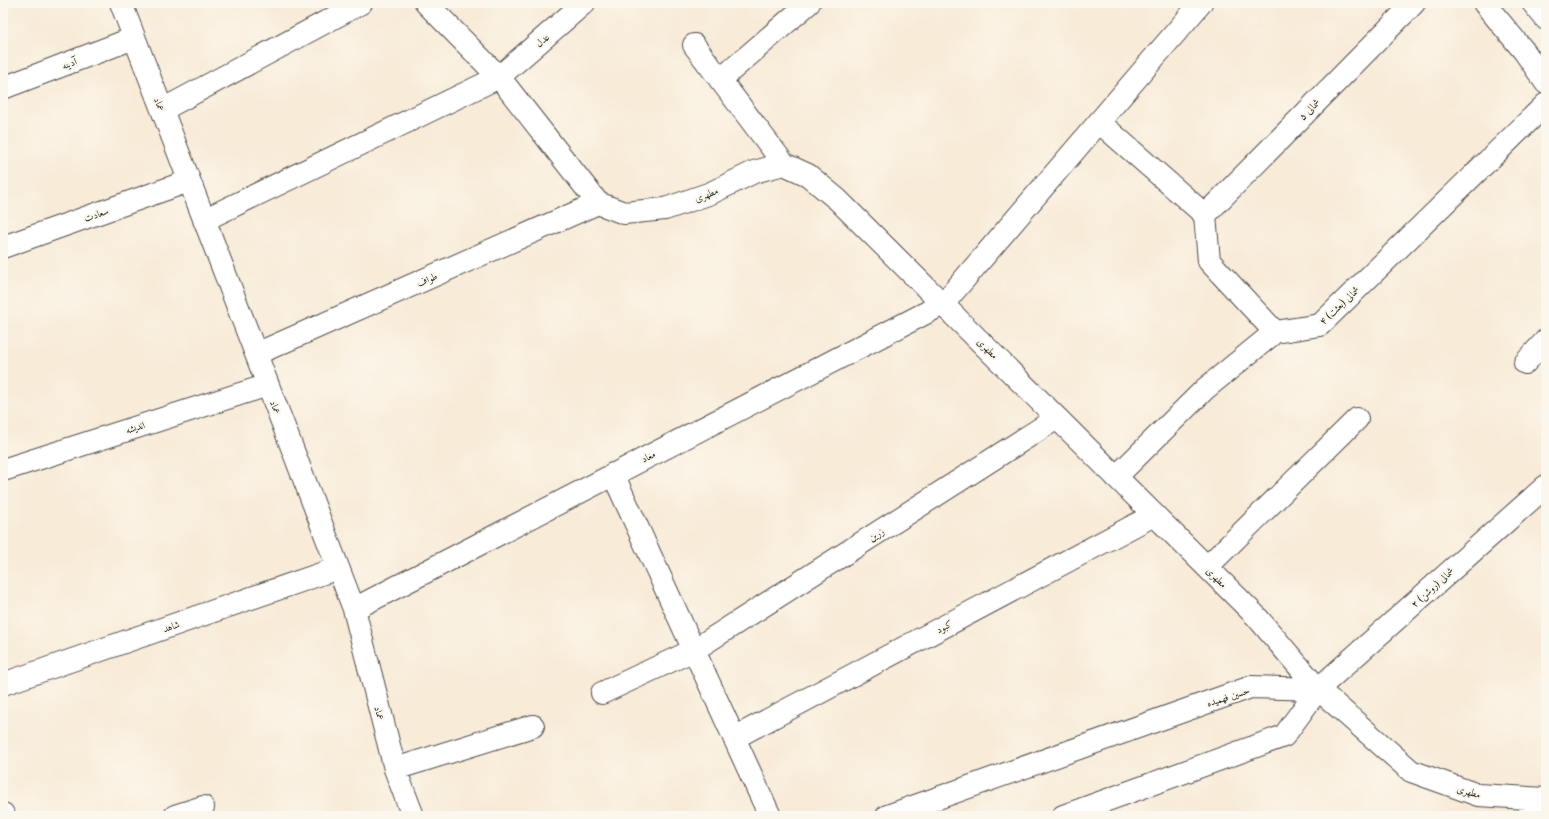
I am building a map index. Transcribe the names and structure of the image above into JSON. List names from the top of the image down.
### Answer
{
  "streets": {
    "street": [
      "عدل",
      "آدینه",
      "عماد",
      "۵ شمالی",
      "مطهری",
      "سعادت",
      "طواف",
      "۴ شمالی (بعثت)",
      "اندیشه",
      "معاد",
      "زرین",
      "۲ شمالی (روشن)",
      "شاهد",
      "کبود",
      "حسین فهمیده"
    ]
  },
  "crossings": [
    ["عدل", "عماد"],
    ["آدینه", "عماد"],
    ["عماد", "سعادت"],
    ["عماد", "طواف"],
    ["عماد", "اندیشه"],
    ["عماد", "معاد"],
    ["عماد", "شاهد"],
    ["مطهری", "طواف"],
    ["مطهری", "معاد"],
    ["مطهری", "زرین"],
    ["مطهری", "۲ شمالی (روشن)"],
    ["مطهری", "کبود"],
    ["مطهری", "حسین فهمیده"],
    ["۲ شمالی (روشن)", "حسین فهمیده"]
  ]
}
